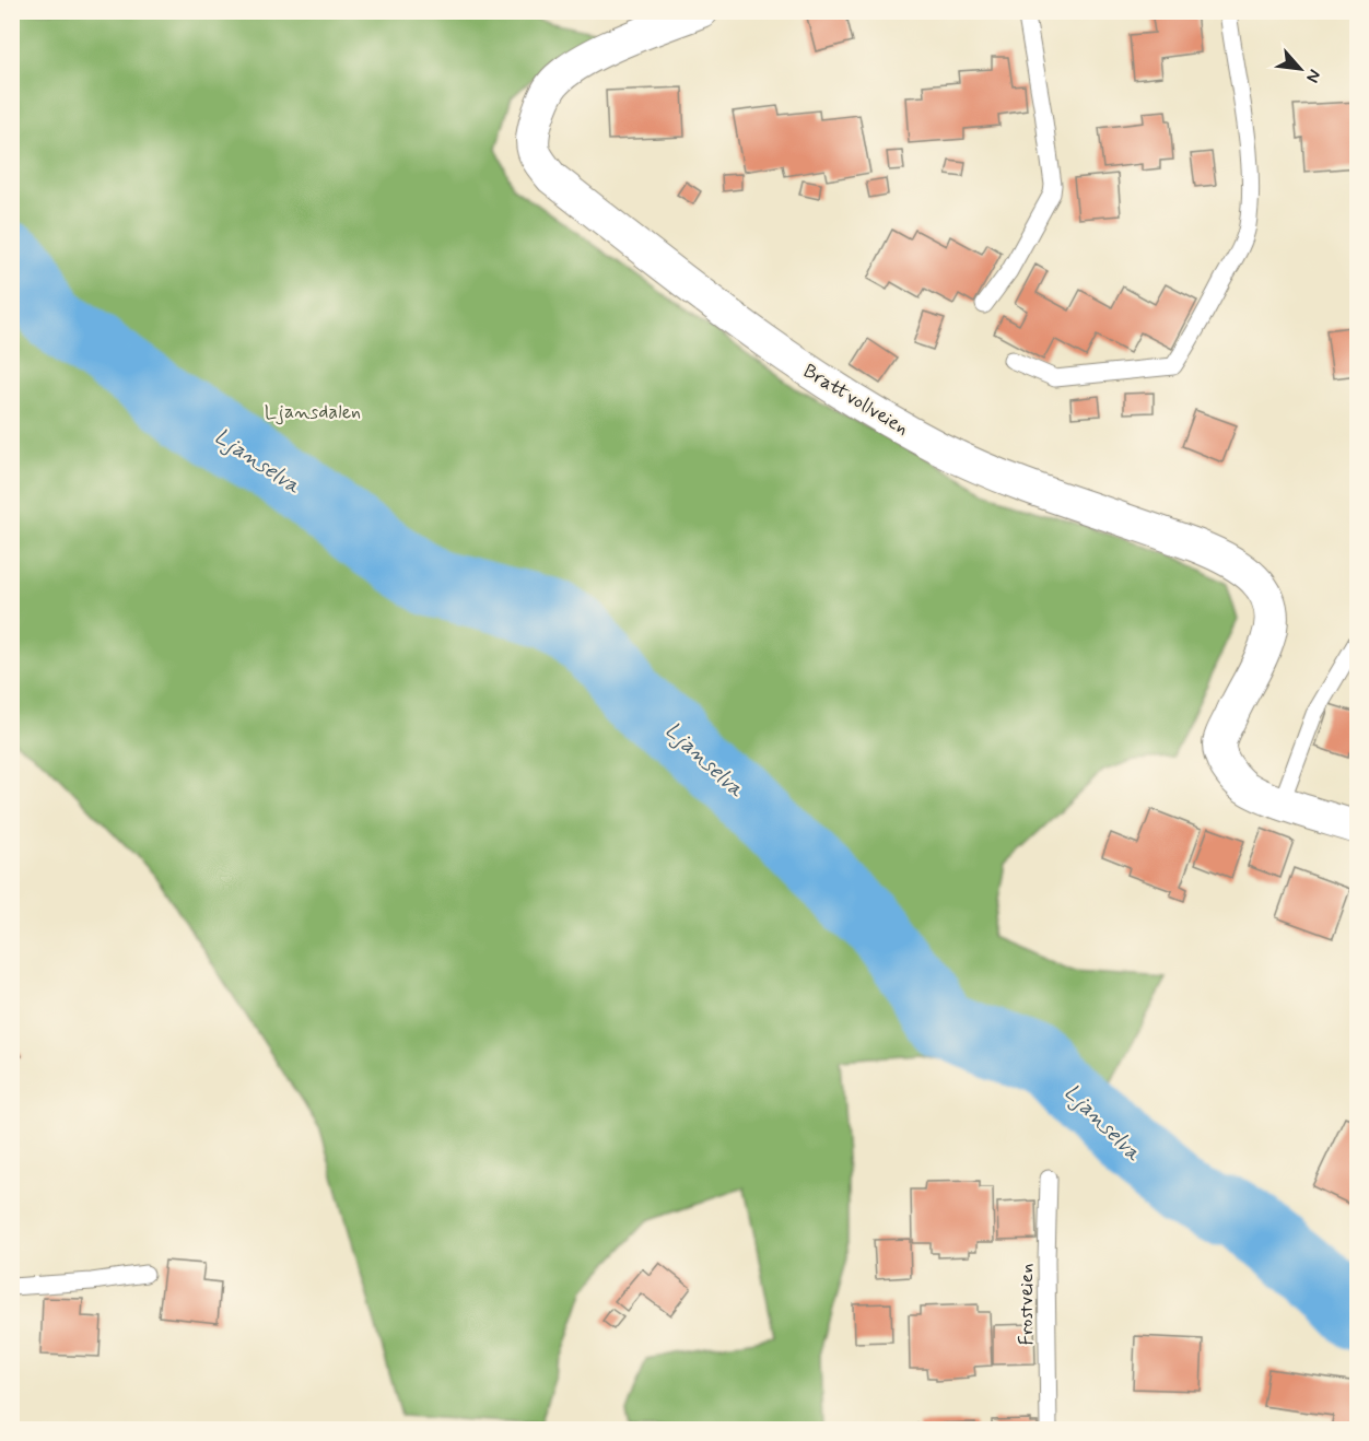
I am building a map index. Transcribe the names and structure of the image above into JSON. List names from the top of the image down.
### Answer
{
  "streets": {
    "street": ["Brattvollveien"],
    "lane": ["Frostveien"]
  },
  "water": ["Ljanselva"],
  "parks": ["Ljansdalen"],
  "north": "bottom right"
}
